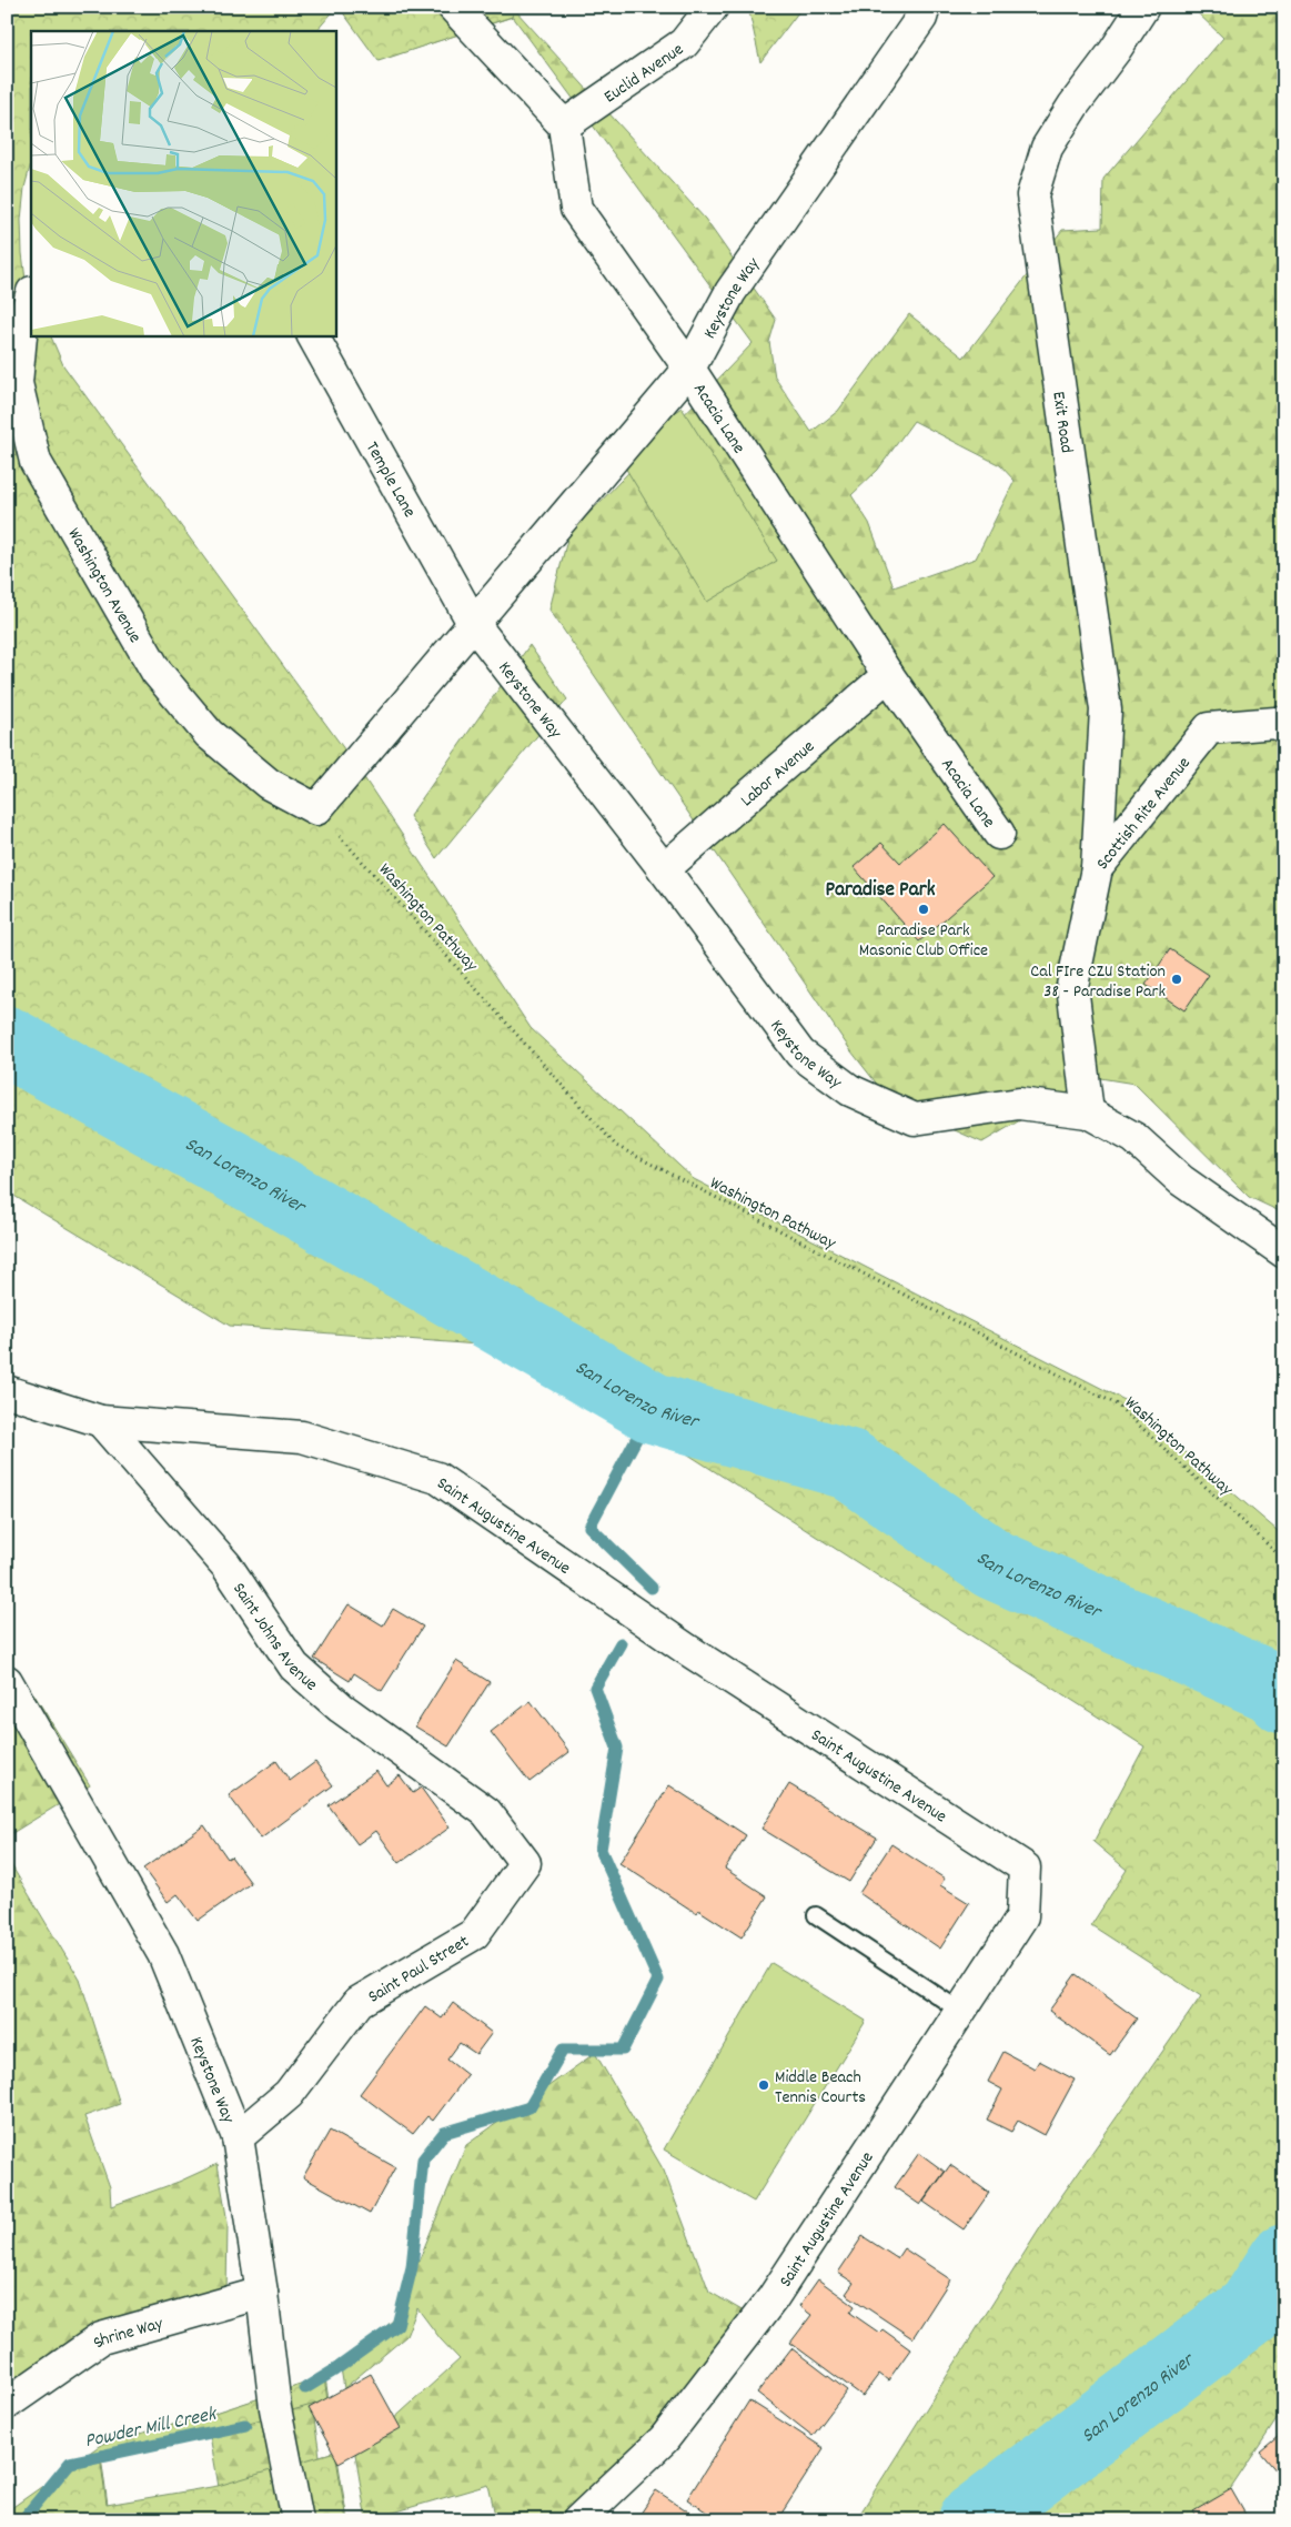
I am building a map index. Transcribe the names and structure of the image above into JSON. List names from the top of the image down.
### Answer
{
  "streets": {
    "street": [
      "Euclid Avenue",
      "Keystone Way",
      "Acacia Lane",
      "Exit Road",
      "Temple Lane",
      "Washington Avenue",
      "Labor Avenue",
      "Scottish Rite Avenue",
      "Saint Augustine Avenue",
      "Saint Johns Avenue",
      "Saint Paul Street",
      "Shrine Way"
    ],
    "path": ["Washington Pathway"]
  },
  "crossings": [
    ["Euclid Avenue", "Acacia Lane"],
    ["Keystone Way", "Acacia Lane"],
    ["Keystone Way", "Temple Lane"],
    ["Keystone Way", "Washington Avenue"],
    ["Keystone Way", "Labor Avenue"],
    ["Keystone Way", "Scottish Rite Avenue"],
    ["Keystone Way", "Washington Pathway"],
    ["Keystone Way", "Saint Paul Street"],
    ["Keystone Way", "Shrine Way"],
    ["Acacia Lane", "Labor Avenue"],
    ["Exit Road", "Scottish Rite Avenue"],
    ["Washington Avenue", "Washington Pathway"],
    ["Saint Augustine Avenue", "Saint Johns Avenue"],
    ["Saint Johns Avenue", "Saint Paul Street"]
  ],
  "districts": ["Paradise Park"],
  "water": ["San Lorenzo River", "Powder Mill Creek"],
  "places": ["Paradise Park Masonic Club Office", "Cal FIre CZU Station 38 - Paradise Park", "Middle Beach Tennis Courts"]
}
